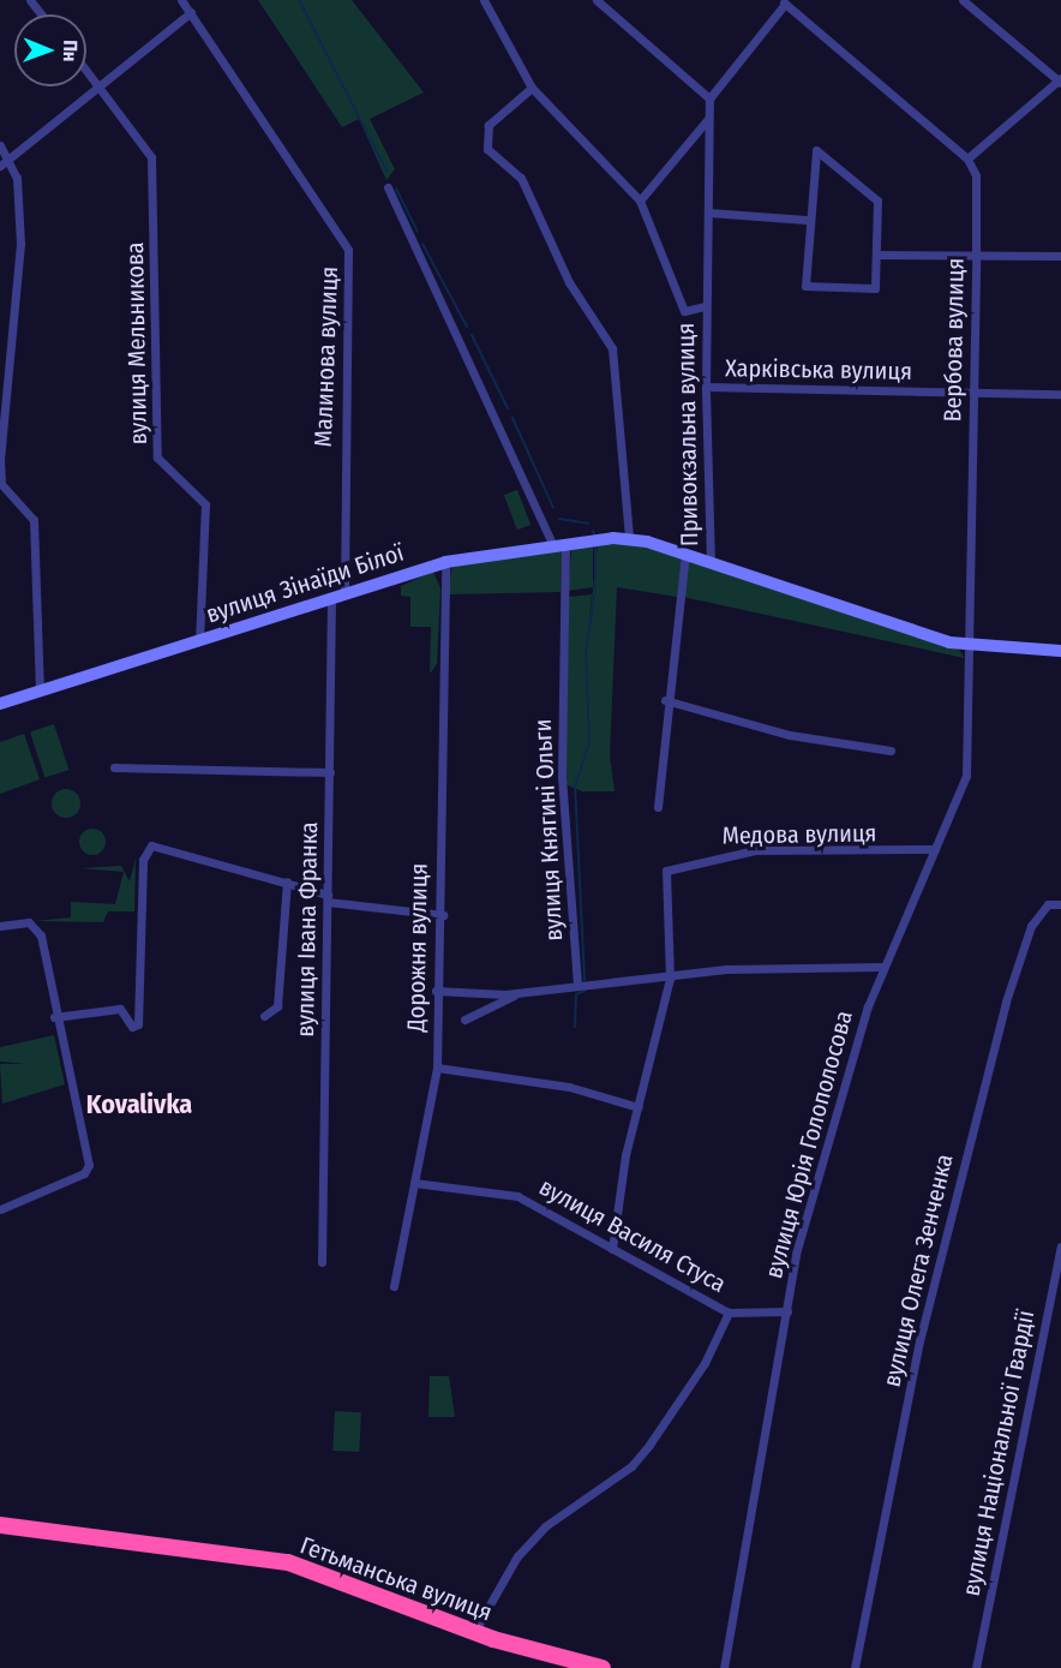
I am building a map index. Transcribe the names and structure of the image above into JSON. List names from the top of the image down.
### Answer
{
  "streets": {
    "highway": ["Гетьманська вулиця"],
    "street": [
      "Вербова вулиця",
      "вулиця Мельникова",
      "Малинова вулиця",
      "Харківська вулиця",
      "Привокзальна вулиця",
      "вулиця Зінаїди Білої",
      "вулиця Княгині Ольги",
      "Медова вулиця",
      "вулиця Івана Франка",
      "Дорожня вулиця",
      "вулиця Юрія Голополосова",
      "вулиця Василя Стуса",
      "вулиця Олега Зенченка",
      "вулиця Національної Гвардії"
    ]
  },
  "crossings": [
    ["Вербова вулиця", "Харківська вулиця"],
    ["Вербова вулиця", "вулиця Зінаїди Білої"],
    ["Вербова вулиця", "вулиця Юрія Голополосова"],
    ["вулиця Мельникова", "вулиця Зінаїди Білої"],
    ["Малинова вулиця", "вулиця Зінаїди Білої"],
    ["Малинова вулиця", "вулиця Івана Франка"],
    ["Харківська вулиця", "Привокзальна вулиця"],
    ["Привокзальна вулиця", "вулиця Зінаїди Білої"],
    ["вулиця Зінаїди Білої", "вулиця Княгині Ольги"],
    ["вулиця Зінаїди Білої", "вулиця Івана Франка"],
    ["вулиця Зінаїди Білої", "Дорожня вулиця"],
    ["вулиця Зінаїди Білої", "вулиця Юрія Голополосова"],
    ["Медова вулиця", "вулиця Юрія Голополосова"],
    ["Дорожня вулиця", "вулиця Василя Стуса"],
    ["вулиця Юрія Голополосова", "вулиця Василя Стуса"]
  ],
  "districts": ["Kovalivka"],
  "north": "right"
}
